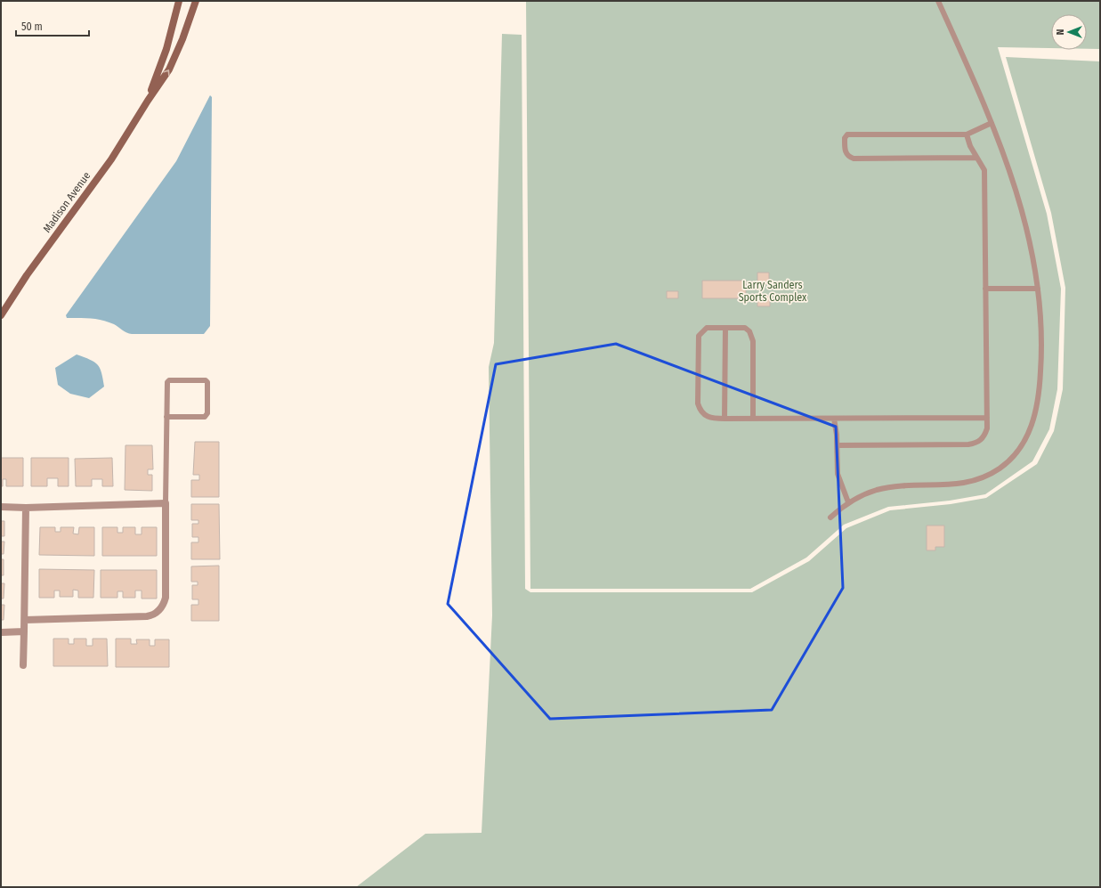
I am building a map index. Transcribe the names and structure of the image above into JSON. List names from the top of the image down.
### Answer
{
  "streets": {
    "main road": ["Madison Avenue"]
  },
  "parks": ["Larry Sanders Sports Complex"],
  "scale_bar": "50 m",
  "north": "left"
}
